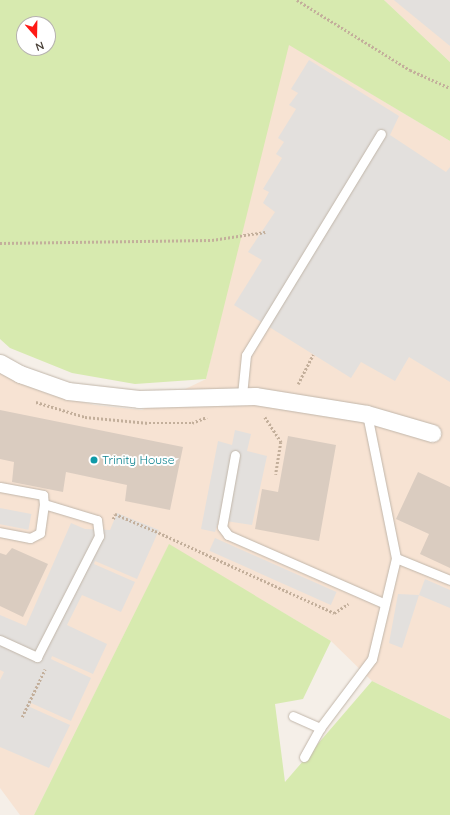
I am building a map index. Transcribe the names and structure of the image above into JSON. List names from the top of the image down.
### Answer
{
  "places": ["Trinity House"],
  "north": "bottom"
}
